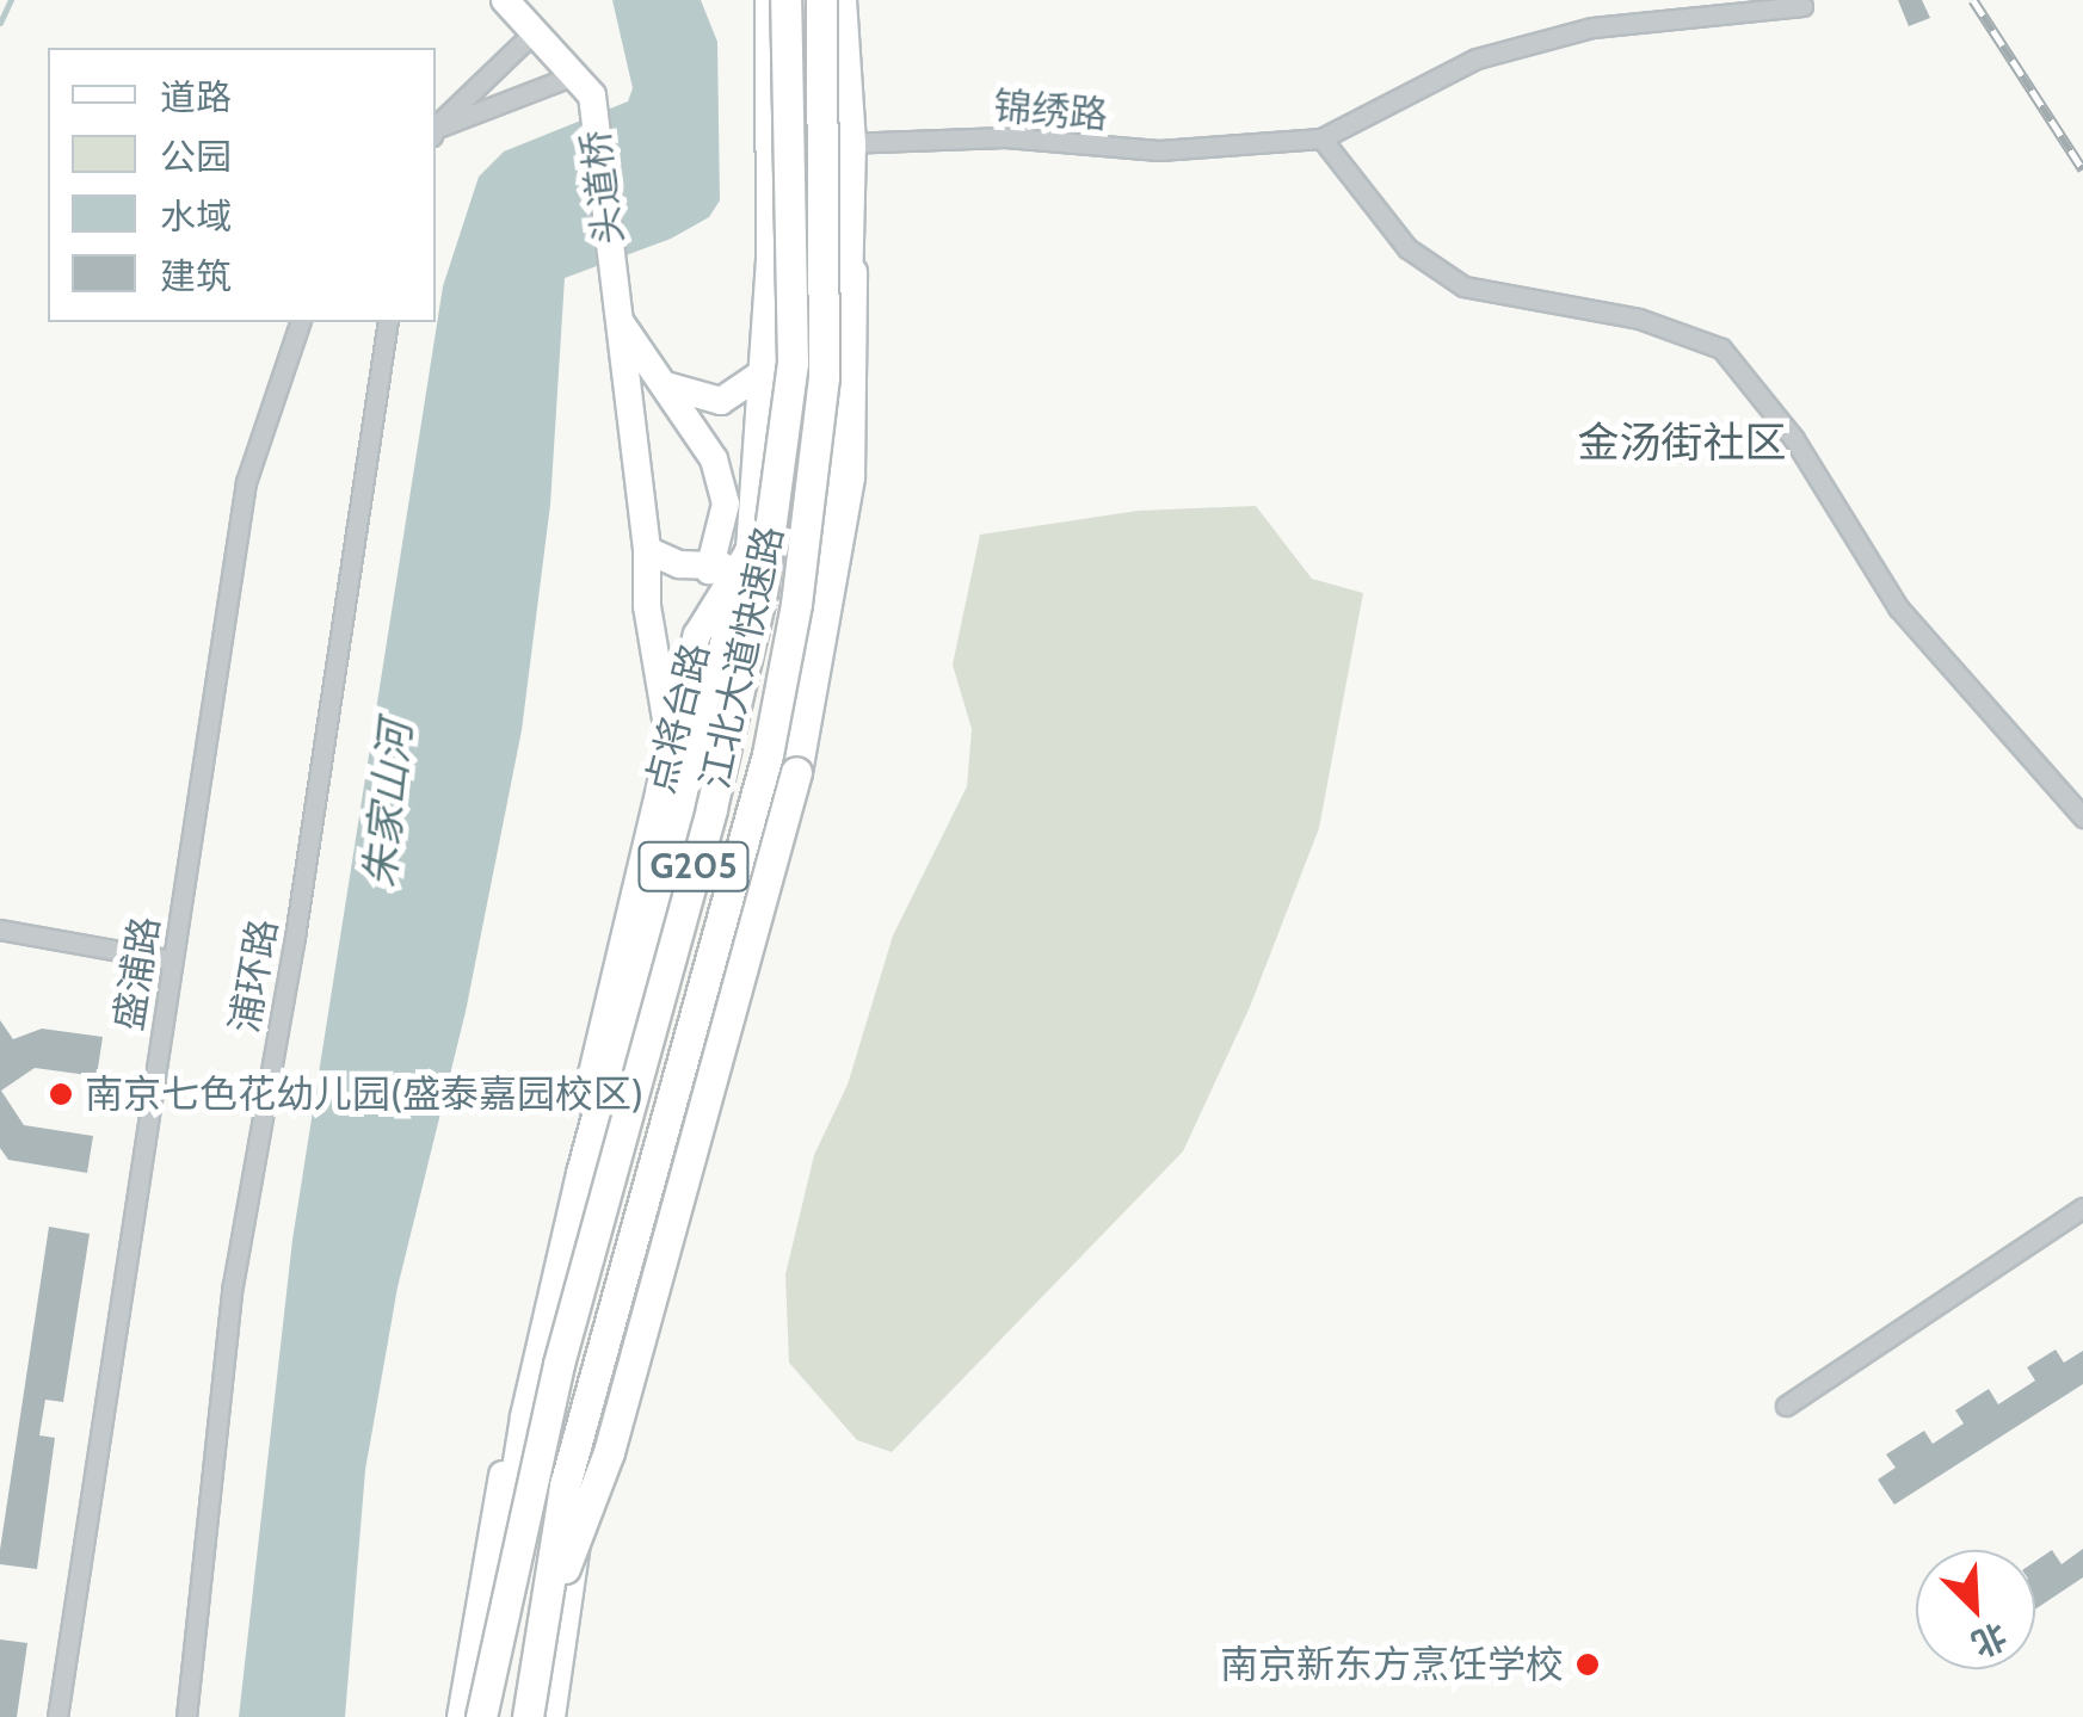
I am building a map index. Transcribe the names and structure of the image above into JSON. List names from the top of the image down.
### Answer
{
  "streets": {
    "highway": ["江北大道快速路", "G205"],
    "main road": ["头道桥", "点将台路"],
    "street": ["锦绣路", "盛浦路", "浦环路"]
  },
  "crossings": [
    ["锦绣路", "点将台路"],
    ["头道桥", "点将台路"],
    ["江北大道快速路", "点将台路"]
  ],
  "districts": ["金汤街社区"],
  "water": ["朱家山河"],
  "places": ["南京七色花幼儿园(盛泰嘉园校区)", "南京新东方烹饪学校"],
  "legend": [
    "道路",
    "公园",
    "水域",
    "建筑"
  ],
  "north": "bottom right"
}
